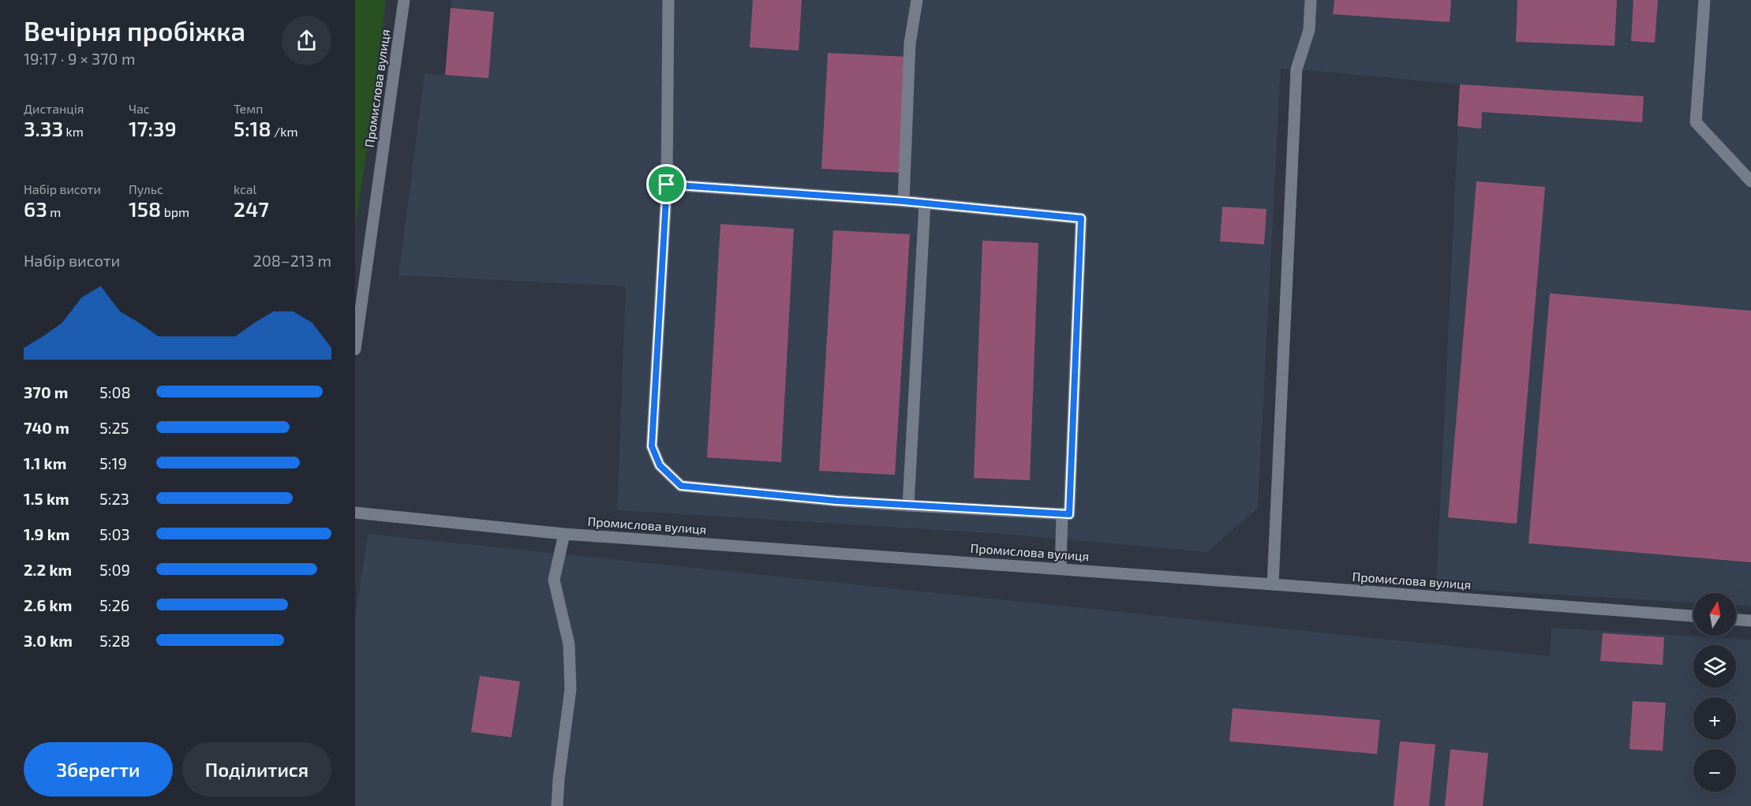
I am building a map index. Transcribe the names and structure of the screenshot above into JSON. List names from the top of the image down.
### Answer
{
  "streets": {
    "street": ["Промислова вулиця"]
  },
  "north": "top",
  "page": {
    "heading": ["Вечірня пробіжка", "19:17 · 9 × 370 m"],
    "stats": [
      ["Дистанція", "3.33 km"],
      ["Час", "17:39"],
      ["Темп", "5:18 /km"],
      ["Набір висоти", "63 m"],
      ["Пульс", "158 bpm"],
      ["kcal", "247"]
    ],
    "chart": ["Набір висоти", "208–213 m"],
    "list": [
      {
        "name": "370 m",
        "note": "5:08"
      },
      {
        "name": "740 m",
        "note": "5:25"
      },
      {
        "name": "1.1 km",
        "note": "5:19"
      },
      {
        "name": "1.5 km",
        "note": "5:23"
      },
      {
        "name": "1.9 km",
        "note": "5:03"
      },
      {
        "name": "2.2 km",
        "note": "5:09"
      },
      {
        "name": "2.6 km",
        "note": "5:26"
      },
      {
        "name": "3.0 km",
        "note": "5:28"
      }
    ],
    "map_buttons": ["+", "−"],
    "buttons": ["Зберегти", "Поділитися"]
  }
}
